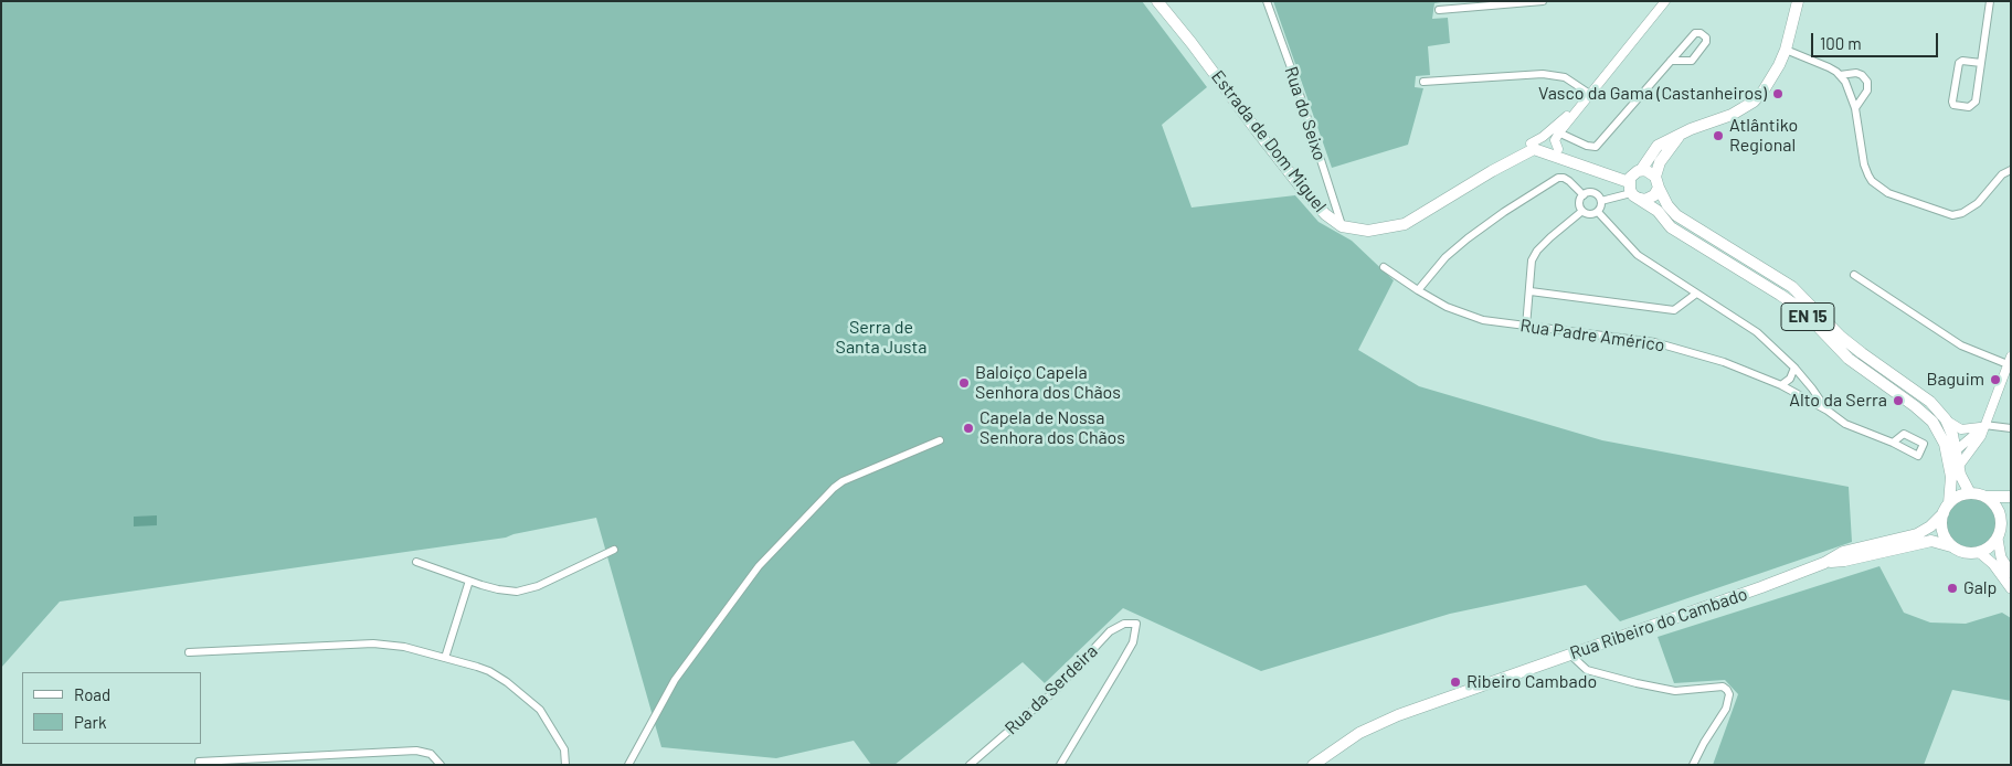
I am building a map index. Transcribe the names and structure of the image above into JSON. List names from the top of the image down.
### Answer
{
  "streets": {
    "main road": ["Estrada de Dom Miguel", "EN 15", "Rua Ribeiro do Cambado"],
    "street": ["Rua do Seixo", "Rua Padre Américo", "Rua da Serdeira"]
  },
  "crossings": [
    ["Rua do Seixo", "Estrada de Dom Miguel"],
    ["Estrada de Dom Miguel", "EN 15"],
    ["EN 15", "Rua Ribeiro do Cambado"]
  ],
  "parks": ["Serra de Santa Justa"],
  "places": [
    "Vasco da Gama (Castanheiros)",
    "Atlântiko Regional",
    "Baguim",
    "Baloiço Capela Senhora dos Chãos",
    "Alto da Serra",
    "Capela de Nossa Senhora dos Chãos",
    "Galp",
    "Ribeiro Cambado"
  ],
  "legend": ["Road", "Park"],
  "scale_bar": "100 m"
}
